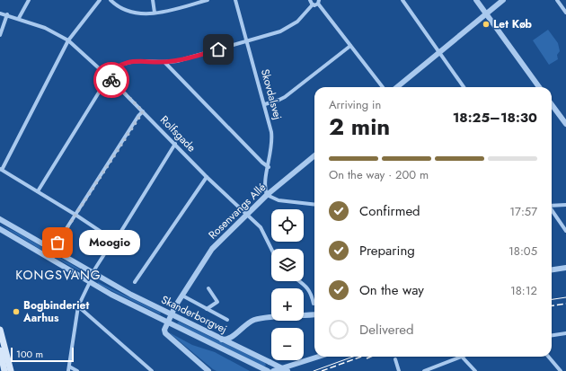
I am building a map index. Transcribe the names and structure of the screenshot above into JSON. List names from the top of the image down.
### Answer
{
  "streets": {
    "street": [
      "Skovdalsvej",
      "Rolfsgade",
      "Rosenvangs Allé",
      "Skanderborgvej"
    ]
  },
  "crossings": [
    ["Skovdalsvej", "Rosenvangs Allé"],
    ["Rolfsgade", "Rosenvangs Allé"],
    ["Rosenvangs Allé", "Skanderborgvej"]
  ],
  "districts": ["KONGSVANG"],
  "places": ["Let Køb", "Moogio", "Bogbinderiet Aarhus"],
  "scale_bar": "100 m",
  "page": {
    "heading": ["2 min", "Arriving in", "18:25–18:30"],
    "bar": "On the way · 200 m",
    "list": [
      ["Confirmed", "17:57"],
      ["Preparing", "18:05"],
      ["On the way", "18:12"],
      "Delivered"
    ],
    "map_buttons": ["+", "−"],
    "bubble": "Moogio",
    "scale": "100 m"
  }
}
